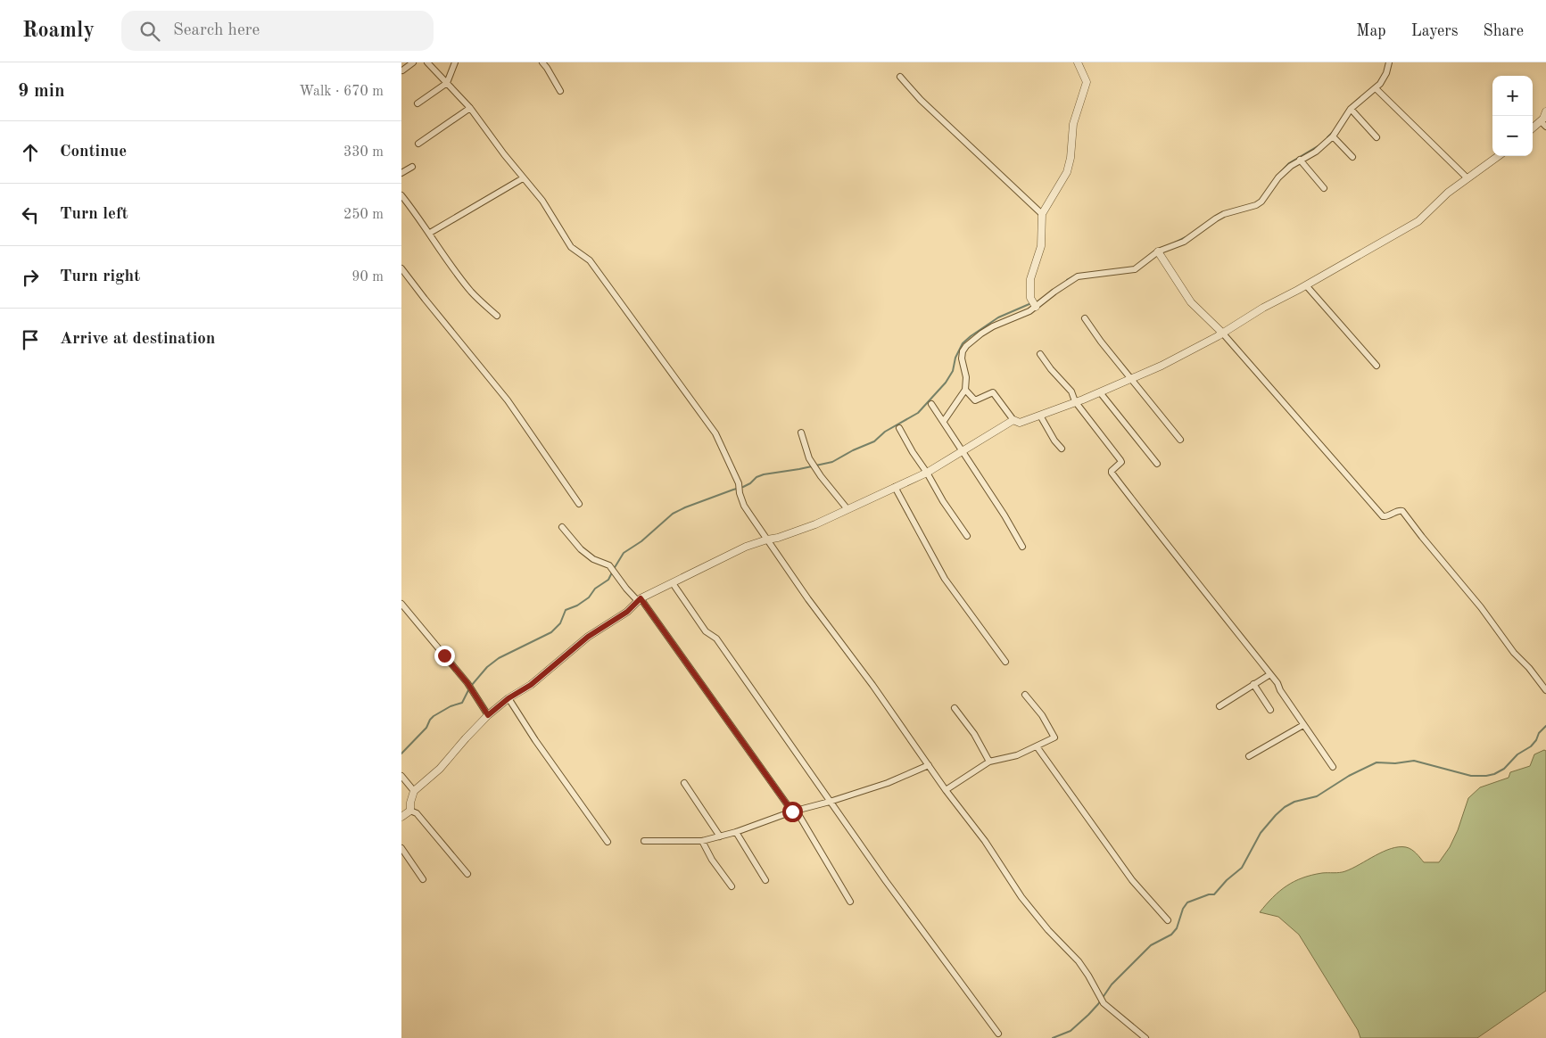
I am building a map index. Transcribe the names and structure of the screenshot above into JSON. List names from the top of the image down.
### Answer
{
  "page": {
    "header": "Roamly",
    "search": "Search here",
    "nav": ["Map", "Layers", "Share"],
    "heading": ["9 min", "Walk · 670 m"],
    "map_buttons": ["+", "−"],
    "list": [
      ["Continue", "330 m"],
      ["Turn left", "250 m"],
      ["Turn right", "90 m"],
      "Arrive at destination"
    ]
  }
}
